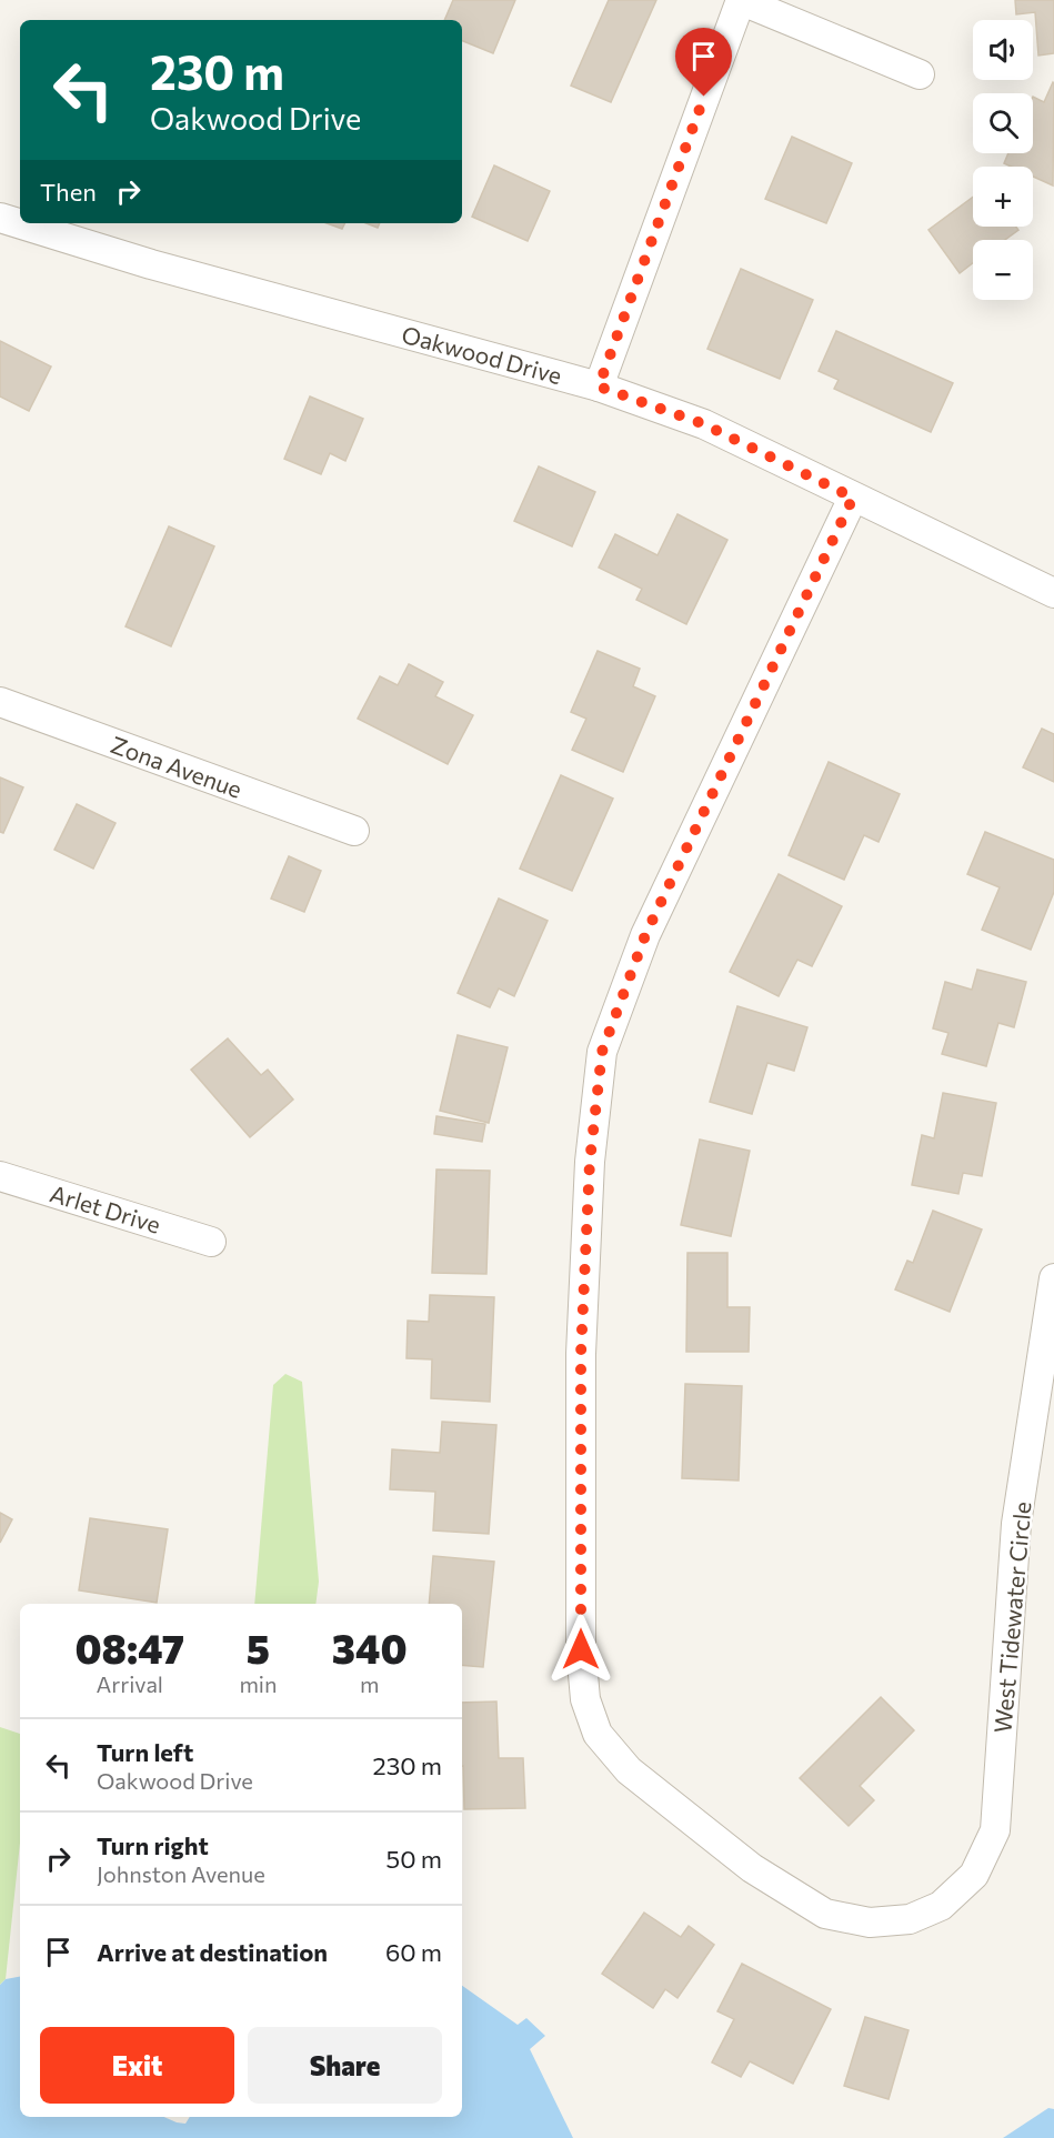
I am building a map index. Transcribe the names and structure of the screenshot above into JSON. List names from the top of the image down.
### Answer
{
  "streets": {
    "street": [
      "Oakwood Drive",
      "Zona Avenue",
      "Arlet Drive",
      "West Tidewater Circle"
    ]
  },
  "crossings": [
    ["Oakwood Drive", "West Tidewater Circle"]
  ],
  "page": {
    "map_buttons": ["+", "−"],
    "turn": ["230 m", "Oakwood Drive"],
    "then": "Then",
    "eta": [
      "08:47",
      "Arrival",
      "5",
      "min",
      "340",
      "m"
    ],
    "list": [
      {
        "name": "Turn left",
        "note": "Oakwood Drive",
        "value": "230 m"
      },
      {
        "name": "Turn right",
        "note": "Johnston Avenue",
        "value": "50 m"
      },
      {
        "name": "Arrive at destination",
        "value": "60 m"
      }
    ],
    "buttons": ["Exit", "Share"]
  }
}
